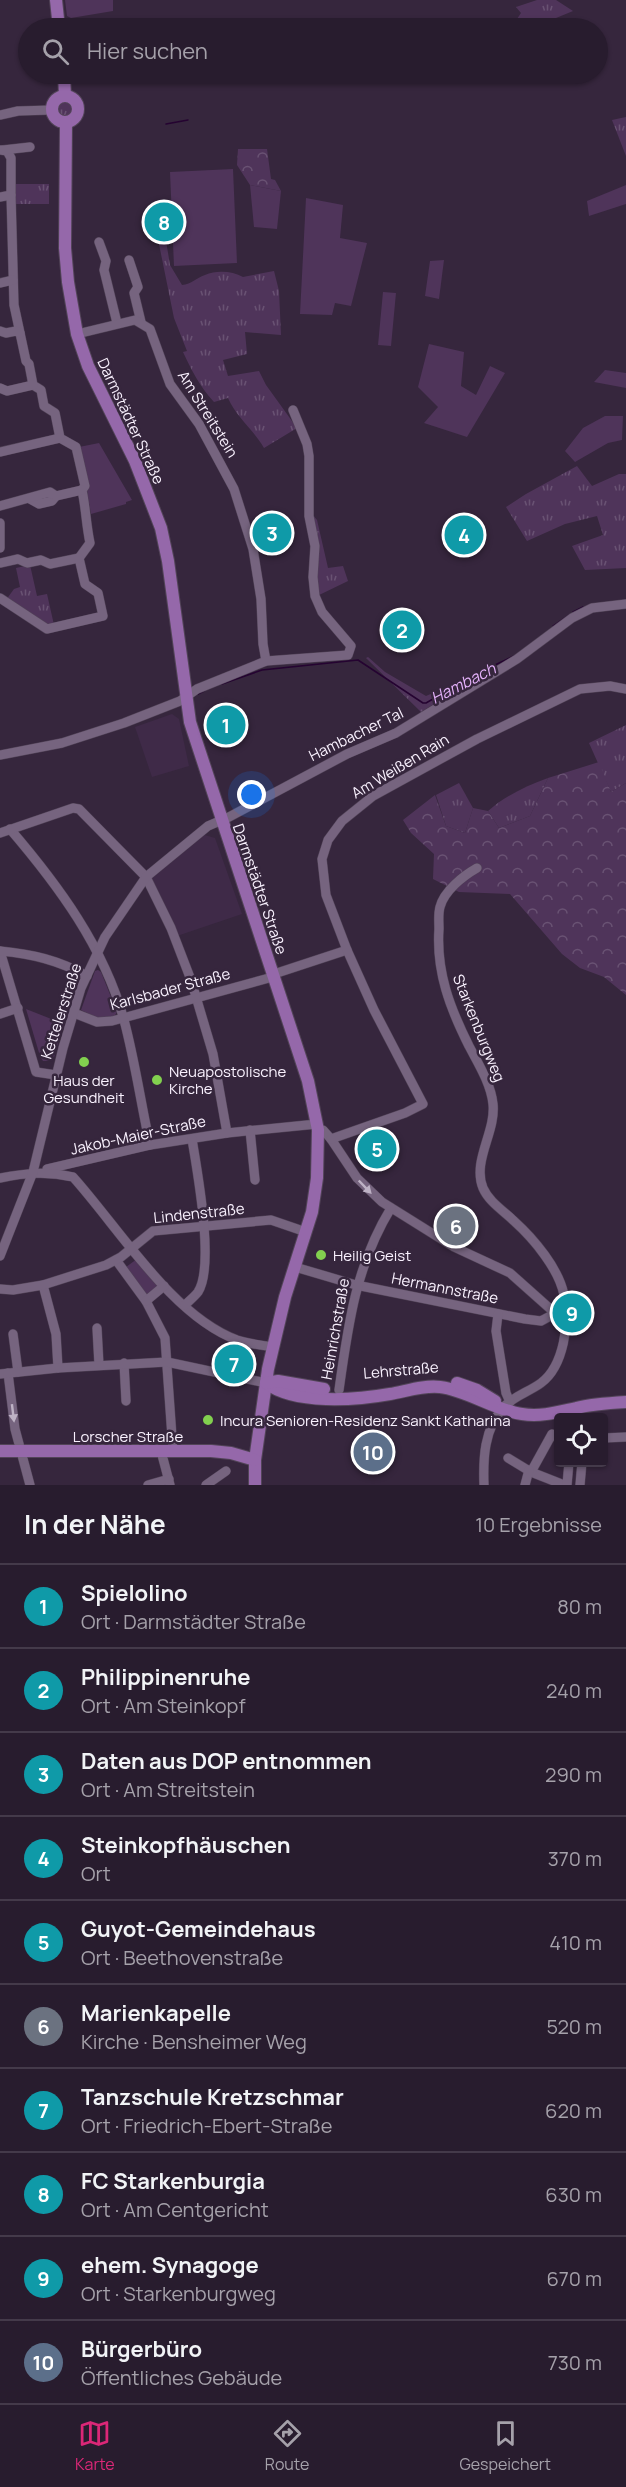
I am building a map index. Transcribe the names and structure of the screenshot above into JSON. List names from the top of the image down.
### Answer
{
  "streets": {
    "main road": ["Darmstädter Straße", "Lehrstraße", "Lorscher Straße"],
    "street": [
      "Am Streitstein",
      "Hambacher Tal",
      "Am Weißen Rain",
      "Karlsbader Straße",
      "Kettelerstraße",
      "Starkenburgweg",
      "Jakob-Maier-Straße",
      "Lindenstraße",
      "Hermannstraße",
      "Heinrichstraße"
    ]
  },
  "crossings": [
    ["Darmstädter Straße", "Hambacher Tal"],
    ["Darmstädter Straße", "Karlsbader Straße"],
    ["Darmstädter Straße", "Kettelerstraße"],
    ["Darmstädter Straße", "Jakob-Maier-Straße"],
    ["Darmstädter Straße", "Lindenstraße"],
    ["Darmstädter Straße", "Hermannstraße"],
    ["Darmstädter Straße", "Lehrstraße"],
    ["Darmstädter Straße", "Lorscher Straße"],
    ["Hambacher Tal", "Kettelerstraße"],
    ["Am Weißen Rain", "Karlsbader Straße"],
    ["Karlsbader Straße", "Kettelerstraße"],
    ["Kettelerstraße", "Jakob-Maier-Straße"],
    ["Starkenburgweg", "Lehrstraße"],
    ["Hermannstraße", "Heinrichstraße"],
    ["Heinrichstraße", "Lehrstraße"]
  ],
  "water": ["Hambach"],
  "places": [
    "Haus der Gesundheit",
    "Neuapostolische Kirche",
    "Heilig Geist",
    "Incura Senioren-Residenz Sankt Katharina"
  ],
  "page": {
    "search": "Hier suchen",
    "pins": [
      "8",
      "3",
      "4",
      "2",
      "1",
      "5",
      "6",
      "9",
      "7",
      "10"
    ],
    "heading": ["In der Nähe", "10 Ergebnisse"],
    "list": [
      {
        "mark": "1",
        "name": "Spielolino",
        "note": "Ort · Darmstädter Straße",
        "value": "80 m"
      },
      {
        "mark": "2",
        "name": "Philippinenruhe",
        "note": "Ort · Am Steinkopf",
        "value": "240 m"
      },
      {
        "mark": "3",
        "name": "Daten aus DOP entnommen",
        "note": "Ort · Am Streitstein",
        "value": "290 m"
      },
      {
        "mark": "4",
        "name": "Steinkopfhäuschen",
        "note": "Ort",
        "value": "370 m"
      },
      {
        "mark": "5",
        "name": "Guyot-Gemeindehaus",
        "note": "Ort · Beethovenstraße",
        "value": "410 m"
      },
      {
        "mark": "6",
        "name": "Marienkapelle",
        "note": "Kirche · Bensheimer Weg",
        "value": "520 m"
      },
      {
        "mark": "7",
        "name": "Tanzschule Kretzschmar",
        "note": "Ort · Friedrich-Ebert-Straße",
        "value": "620 m"
      },
      {
        "mark": "8",
        "name": "FC Starkenburgia",
        "note": "Ort · Am Centgericht",
        "value": "630 m"
      },
      {
        "mark": "9",
        "name": "ehem. Synagoge",
        "note": "Ort · Starkenburgweg",
        "value": "670 m"
      },
      {
        "mark": "10",
        "name": "Bürgerbüro",
        "note": "Öffentliches Gebäude",
        "value": "730 m"
      }
    ],
    "nav": ["Karte", "Route", "Gespeichert"]
  }
}
